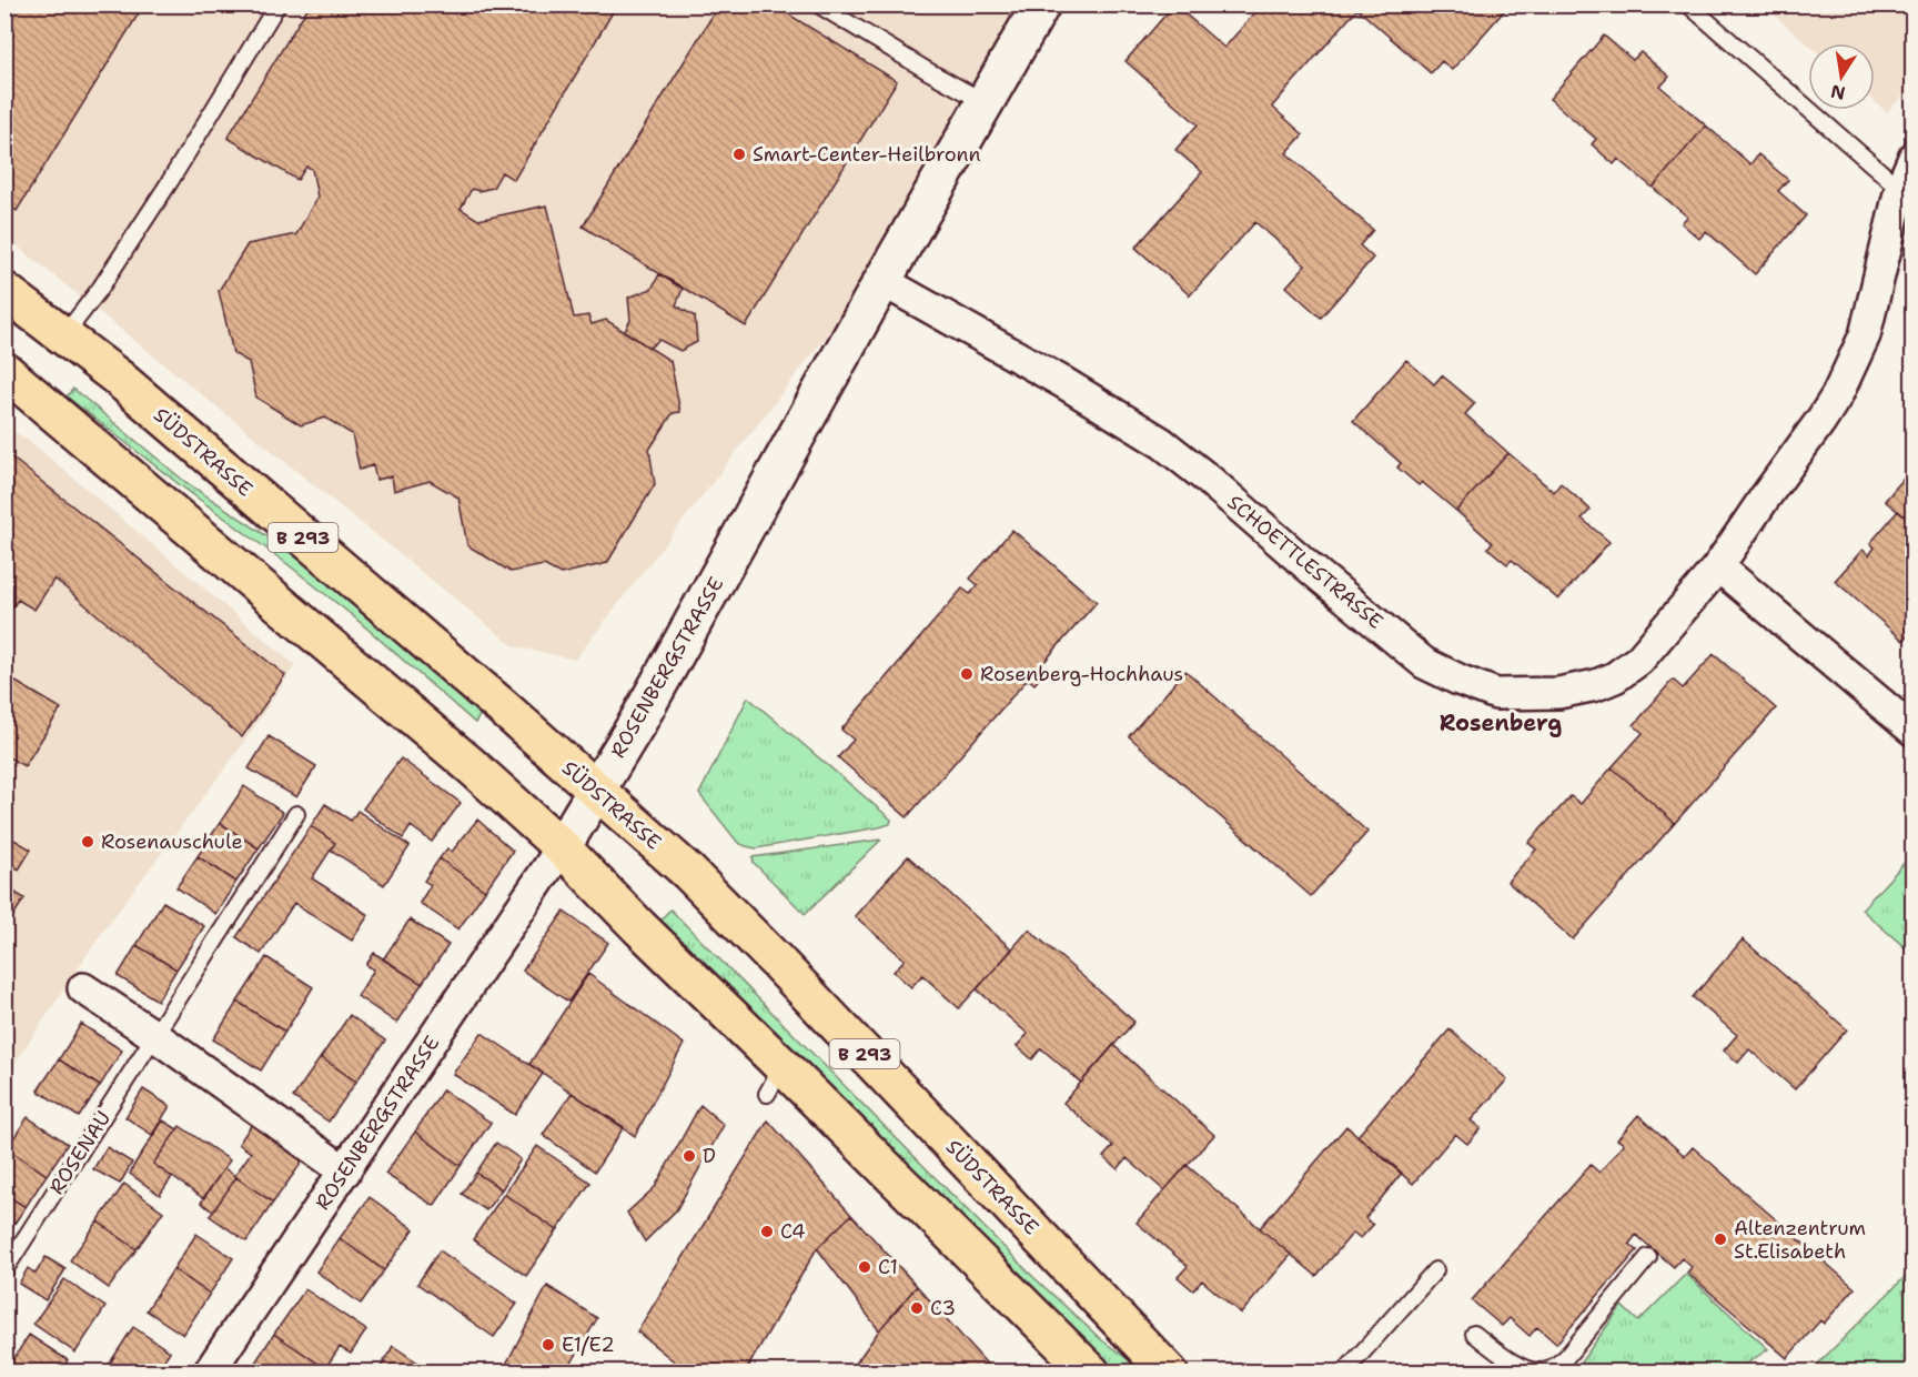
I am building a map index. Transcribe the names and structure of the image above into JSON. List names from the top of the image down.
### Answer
{
  "streets": {
    "main road": ["SÜDSTRASSE", "B 293"],
    "street": ["SCHOETTLESTRASSE", "ROSENBERGSTRASSE"],
    "lane": ["ROSENAU"]
  },
  "crossings": [
    ["SÜDSTRASSE", "ROSENBERGSTRASSE"],
    ["SCHOETTLESTRASSE", "ROSENBERGSTRASSE"]
  ],
  "districts": ["Rosenberg"],
  "places": [
    "Smart-Center-Heilbronn",
    "Rosenberg-Hochhaus",
    "Rosenauschule",
    "D",
    "C4",
    "Altenzentrum St.Elisabeth",
    "C1",
    "C3",
    "E1/E2"
  ],
  "north": "bottom"
}
